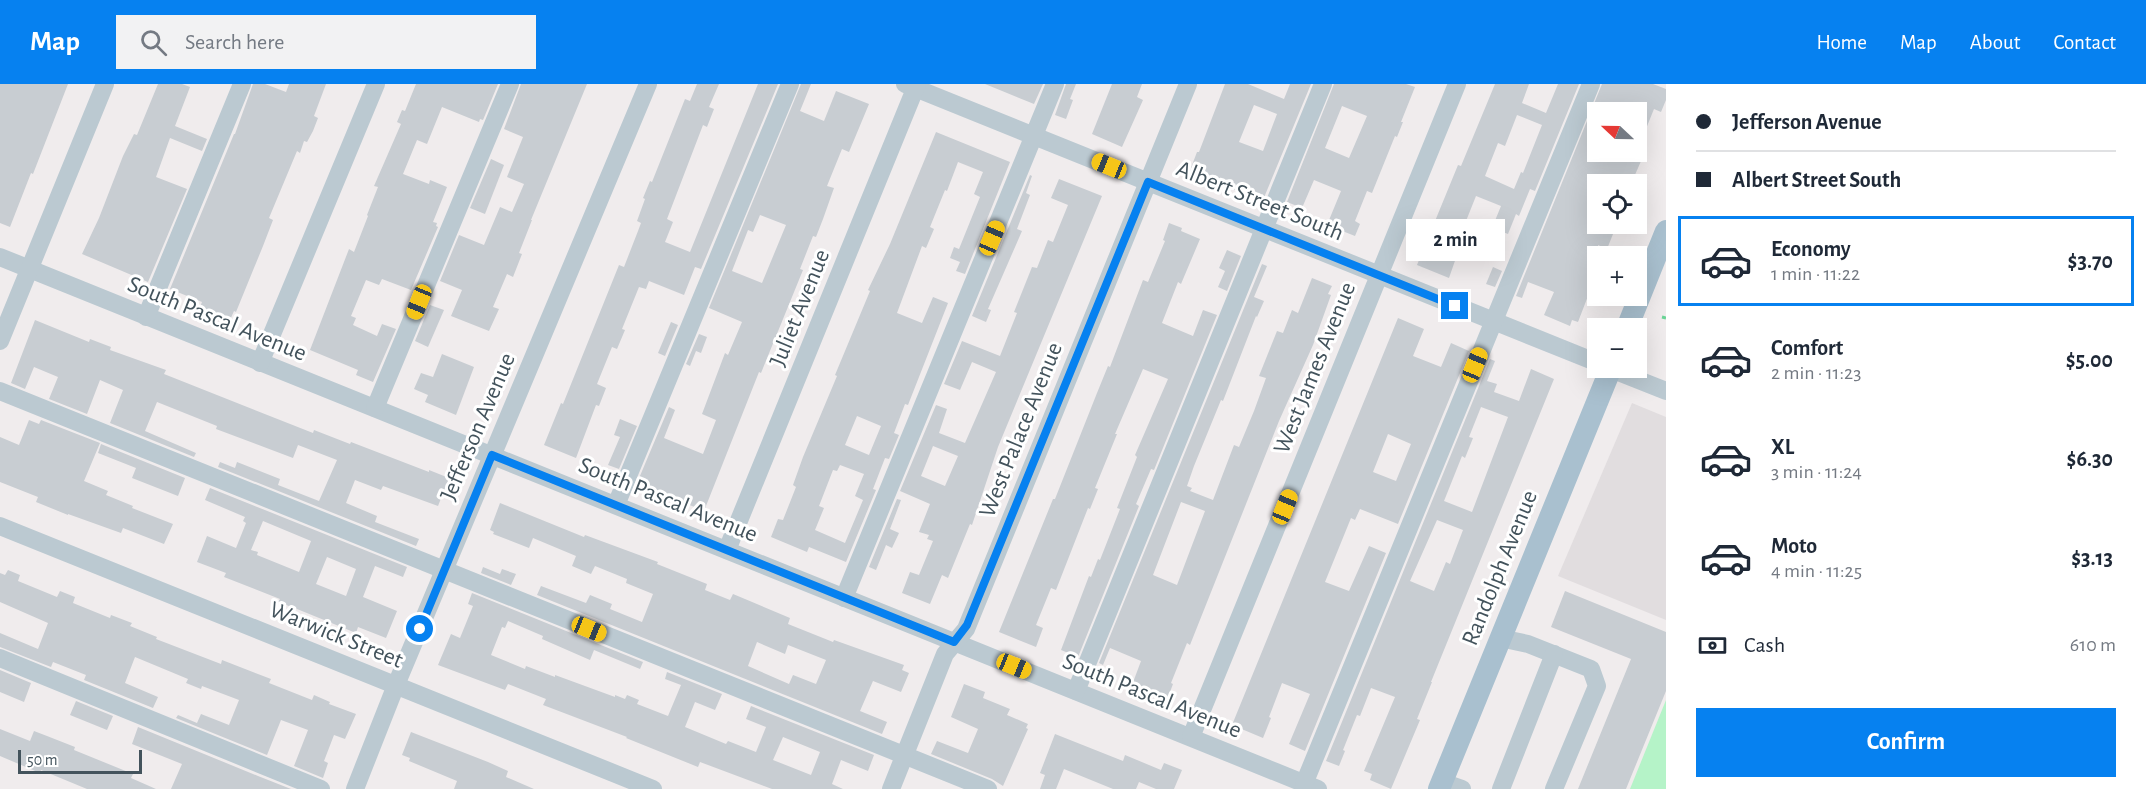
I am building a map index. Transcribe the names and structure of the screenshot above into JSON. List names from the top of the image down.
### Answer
{
  "streets": {
    "main road": ["Randolph Avenue"],
    "street": [
      "Albert Street South",
      "Juliet Avenue",
      "South Pascal Avenue",
      "West James Avenue",
      "Jefferson Avenue",
      "West Palace Avenue",
      "Warwick Street"
    ]
  },
  "crossings": [
    ["Albert Street South", "Juliet Avenue"],
    ["Albert Street South", "West James Avenue"],
    ["Albert Street South", "West Palace Avenue"],
    ["Juliet Avenue", "South Pascal Avenue"],
    ["South Pascal Avenue", "West James Avenue"],
    ["South Pascal Avenue", "Jefferson Avenue"],
    ["South Pascal Avenue", "West Palace Avenue"],
    ["Jefferson Avenue", "Warwick Street"]
  ],
  "scale_bar": "50 m",
  "north": "left",
  "page": {
    "header": "Map",
    "search": "Search here",
    "nav": [
      "Home",
      "Map",
      "About",
      "Contact"
    ],
    "banner": ["Jefferson Avenue", "Albert Street South"],
    "map_buttons": ["+", "−"],
    "list": [
      {
        "name": "Economy",
        "note": "1 min · 11:22",
        "value": "$3.70"
      },
      {
        "name": "Comfort",
        "note": "2 min · 11:23",
        "value": "$5.00"
      },
      {
        "name": "XL",
        "note": "3 min · 11:24",
        "value": "$6.30"
      },
      {
        "name": "Moto",
        "note": "4 min · 11:25",
        "value": "$3.13"
      }
    ],
    "bubble": "2 min",
    "pay": ["Cash", "610 m"],
    "buttons": "Confirm",
    "scale": "50 m"
  }
}
